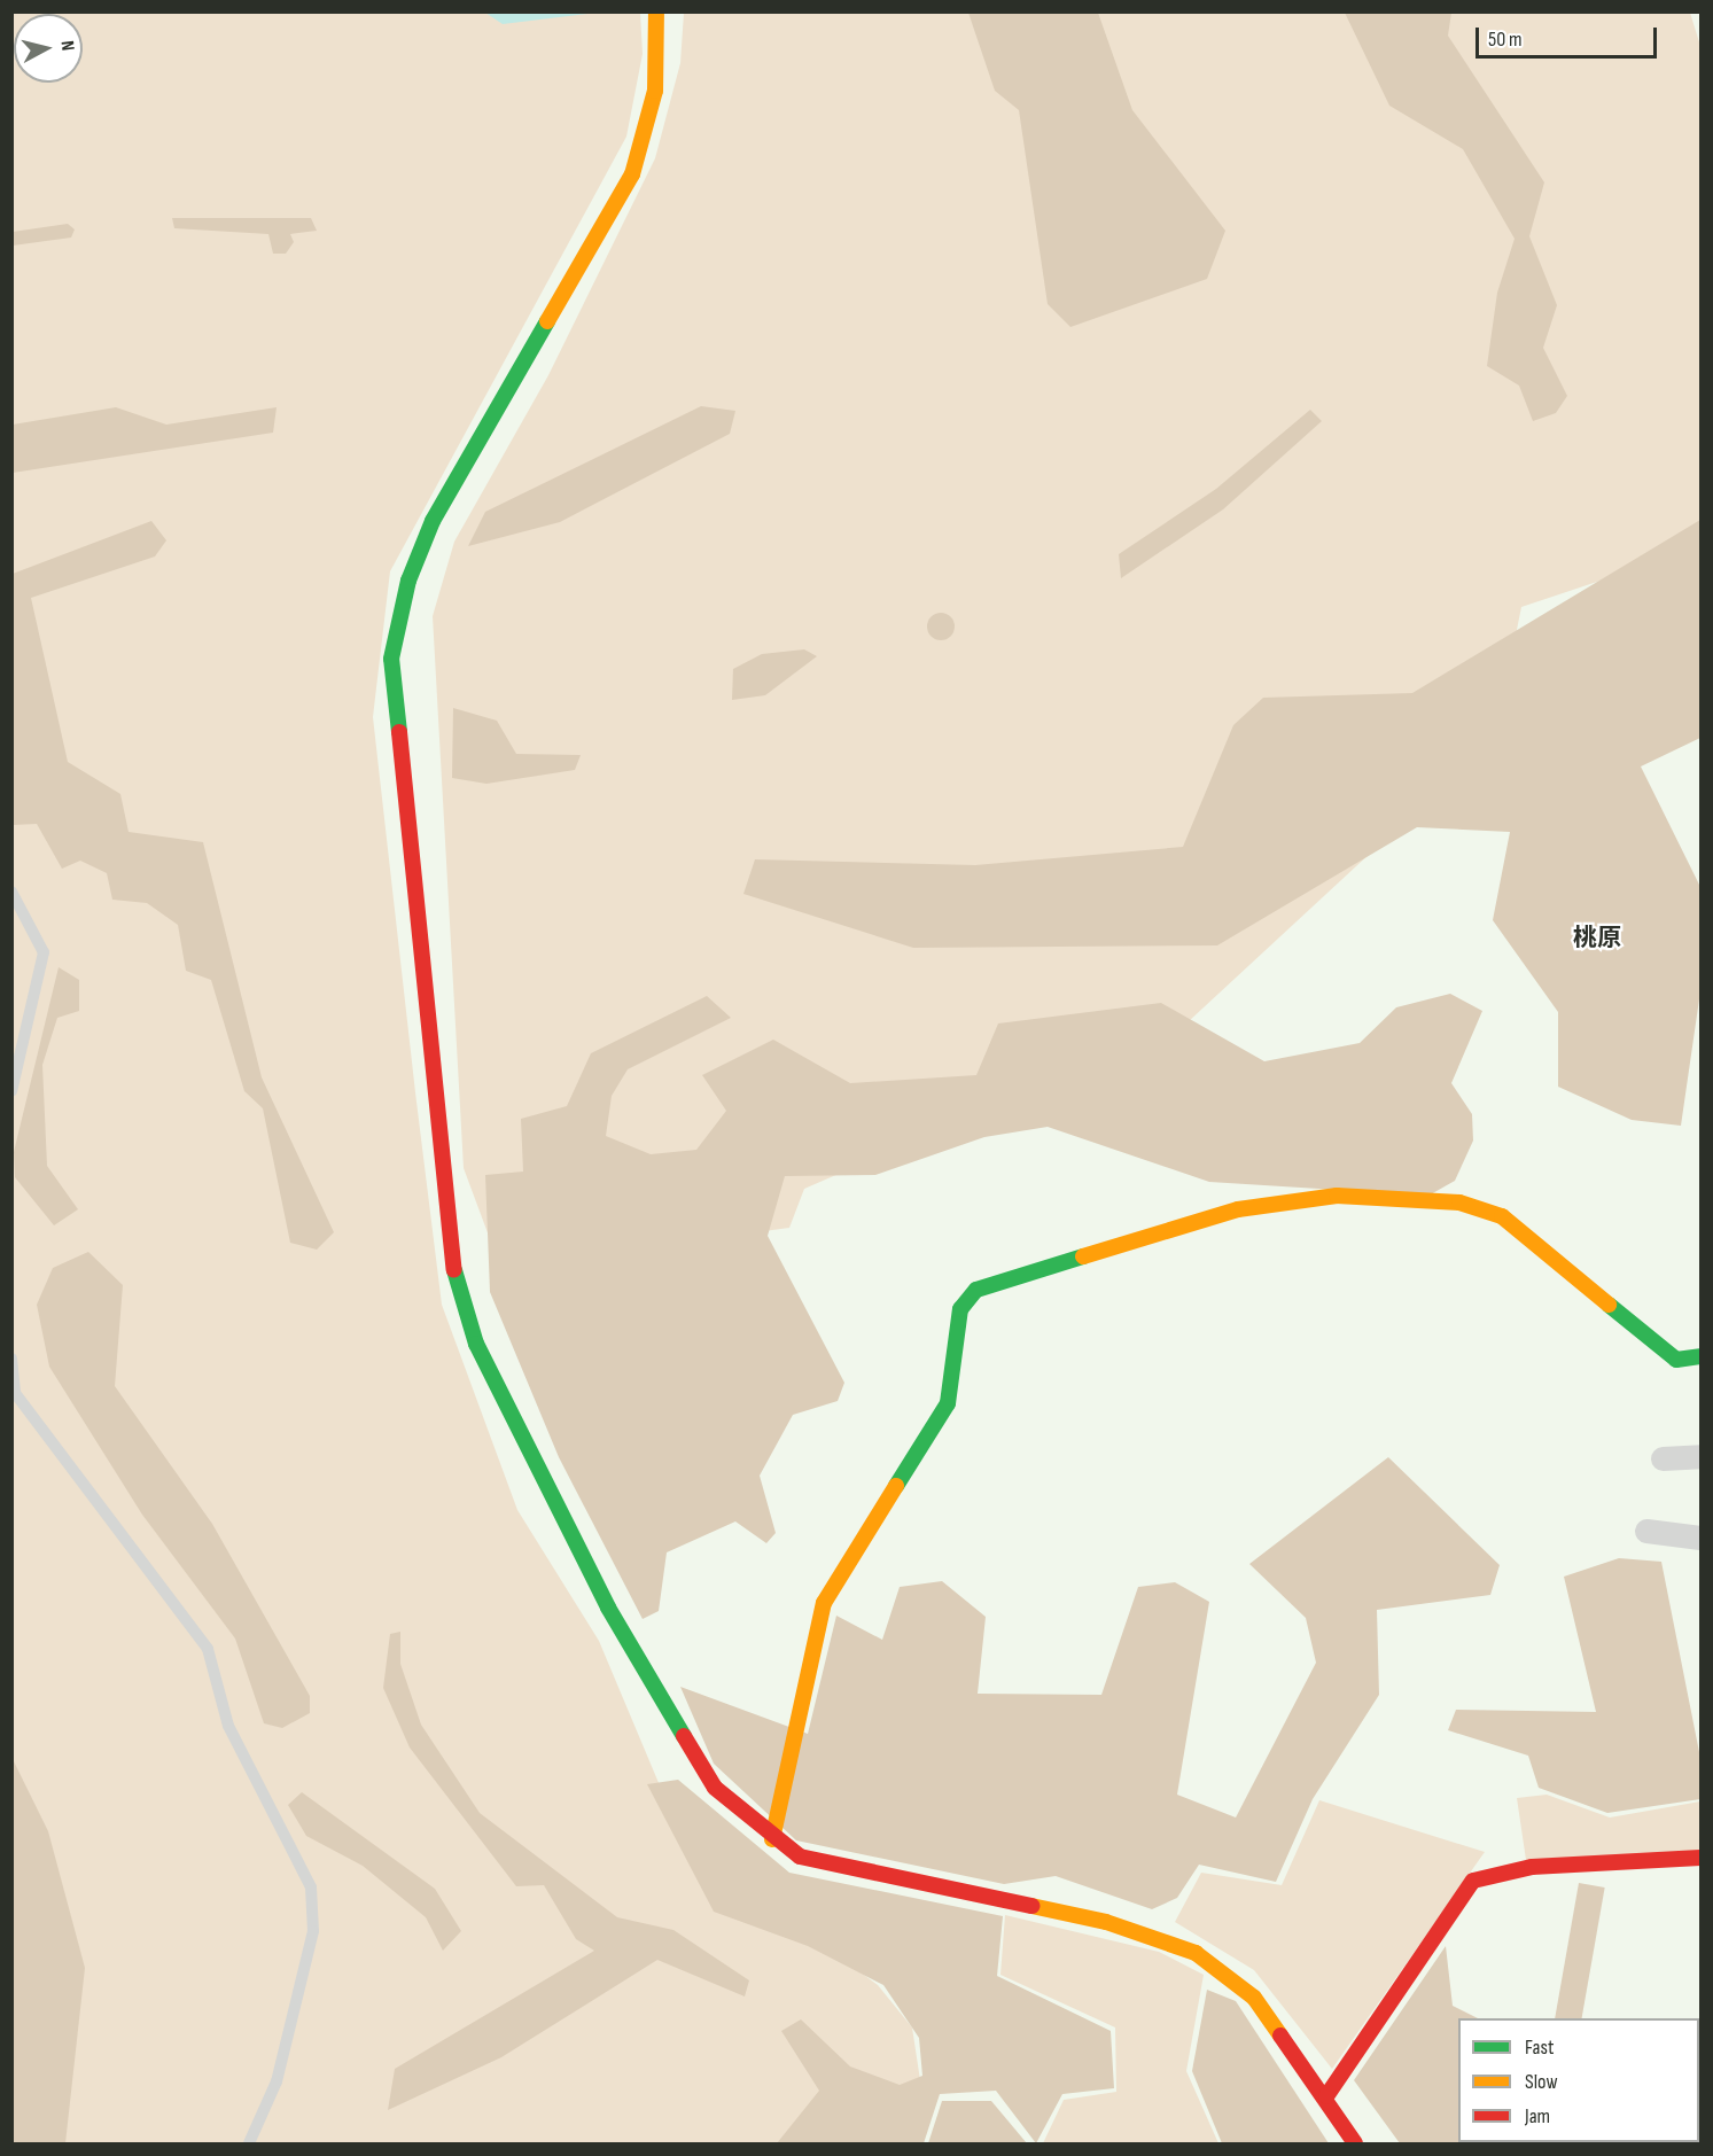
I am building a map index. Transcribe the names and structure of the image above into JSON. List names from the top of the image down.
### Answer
{
  "districts": ["桃原"],
  "legend": ["Fast", "Slow", "Jam"],
  "scale_bar": "50 m",
  "north": "right"
}
